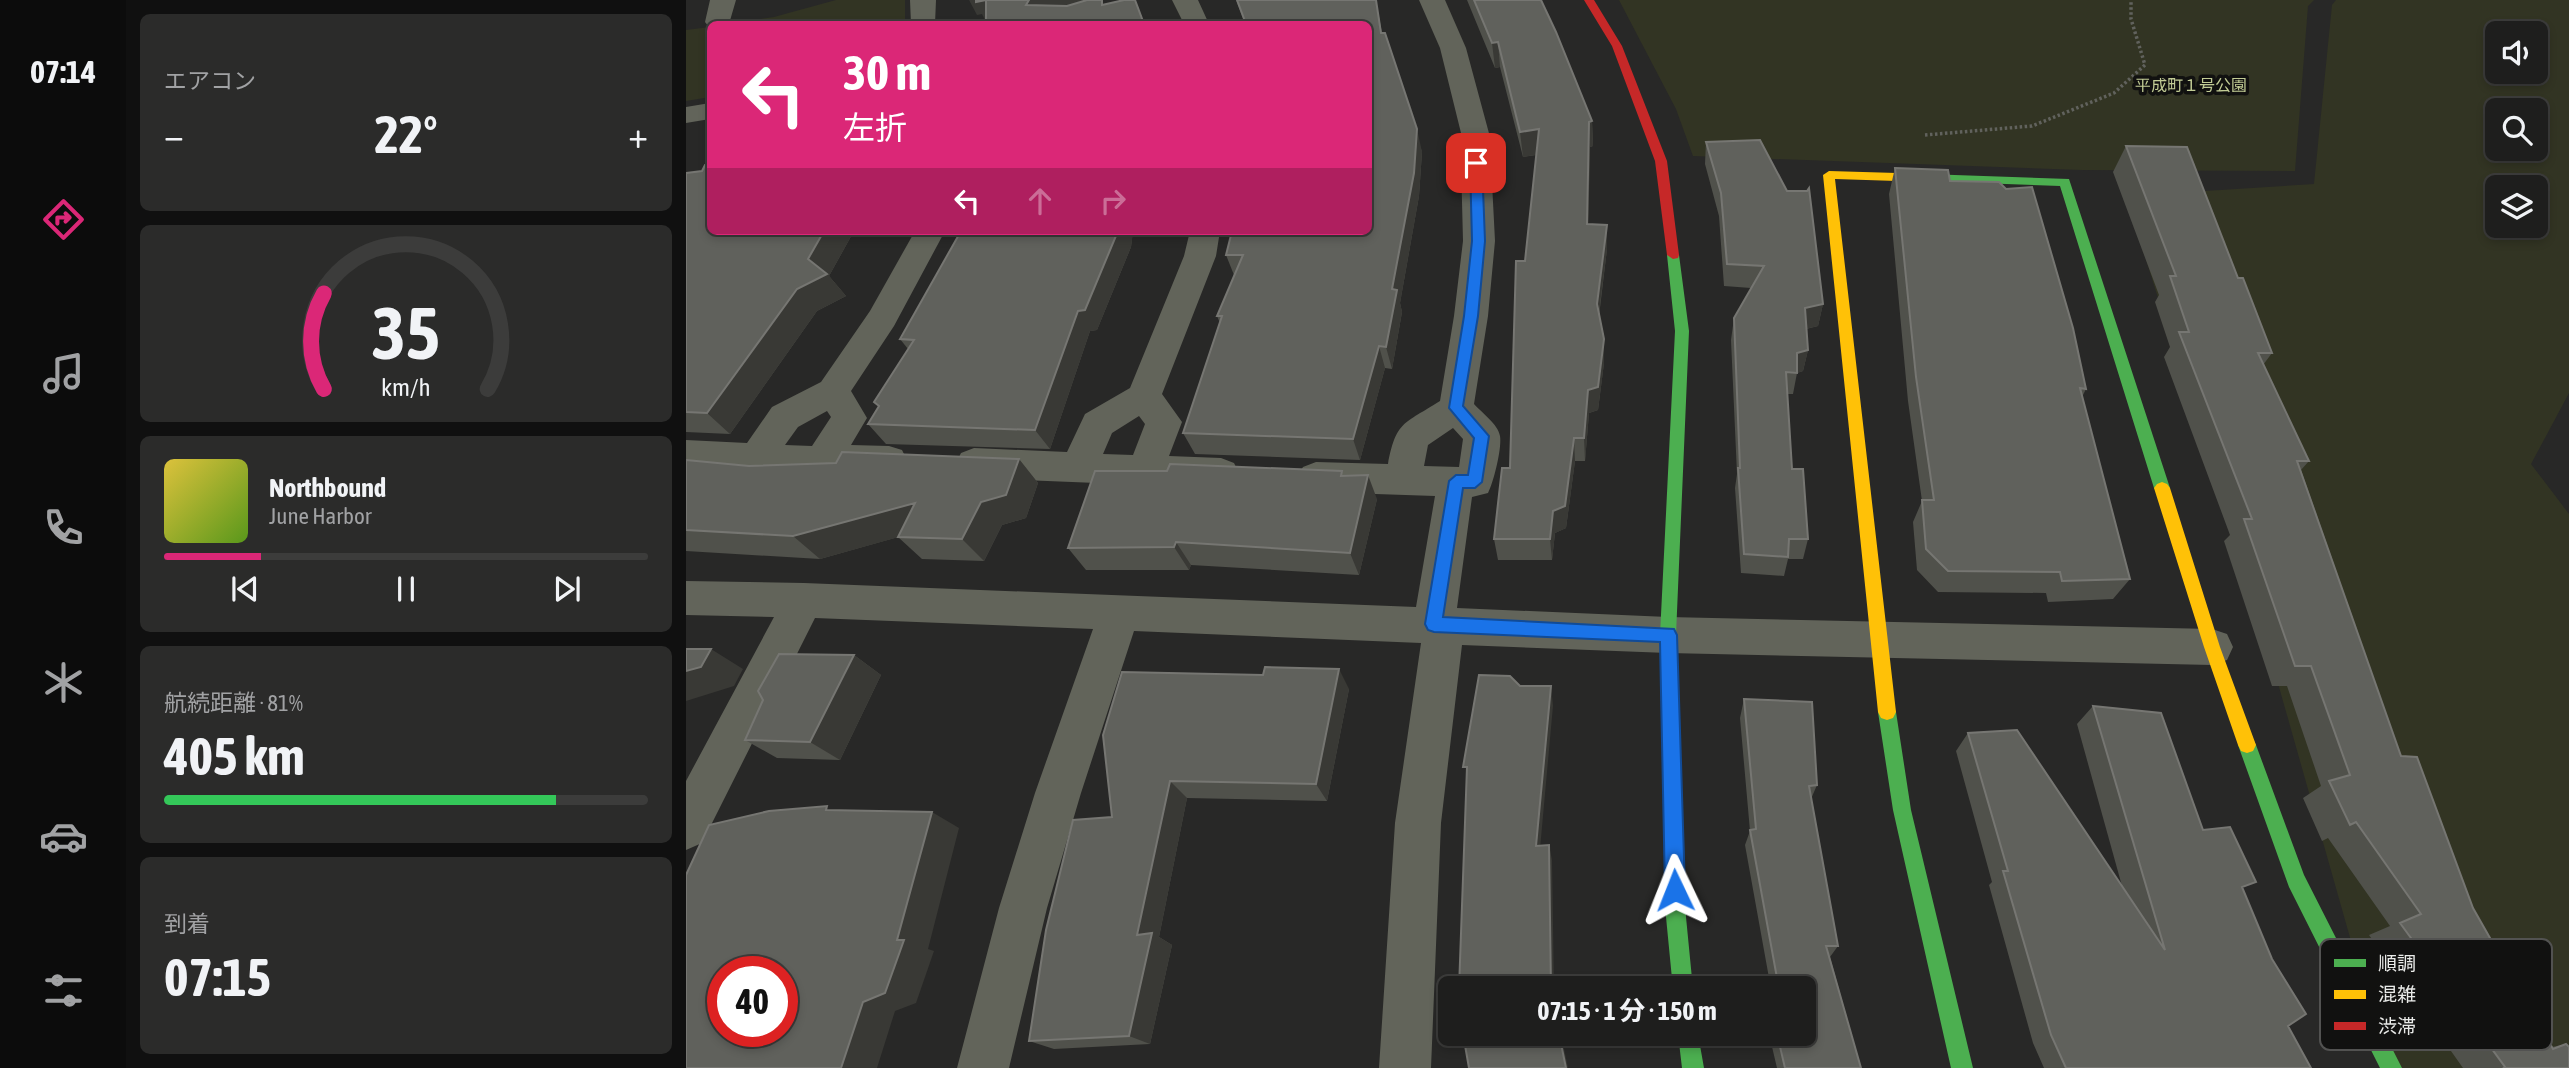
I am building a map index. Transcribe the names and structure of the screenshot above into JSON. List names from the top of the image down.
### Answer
{
  "parks": ["平成町１号公園"],
  "legend": ["順調", "混雑", "渋滞"],
  "page": {
    "tabs": "07:14",
    "tile": [
      "エアコン",
      ["航続距離 · 81%", "405 km"],
      ["到着", "07:15"]
    ],
    "turn": ["30 m", "左折"],
    "heat": ["−", "22°", "+"],
    "song": ["Northbound", "June Harbor"],
    "limit": "40",
    "trip": "07:15 · 1 分 · 150 m",
    "gauge": ["35", "km/h"]
  }
}
